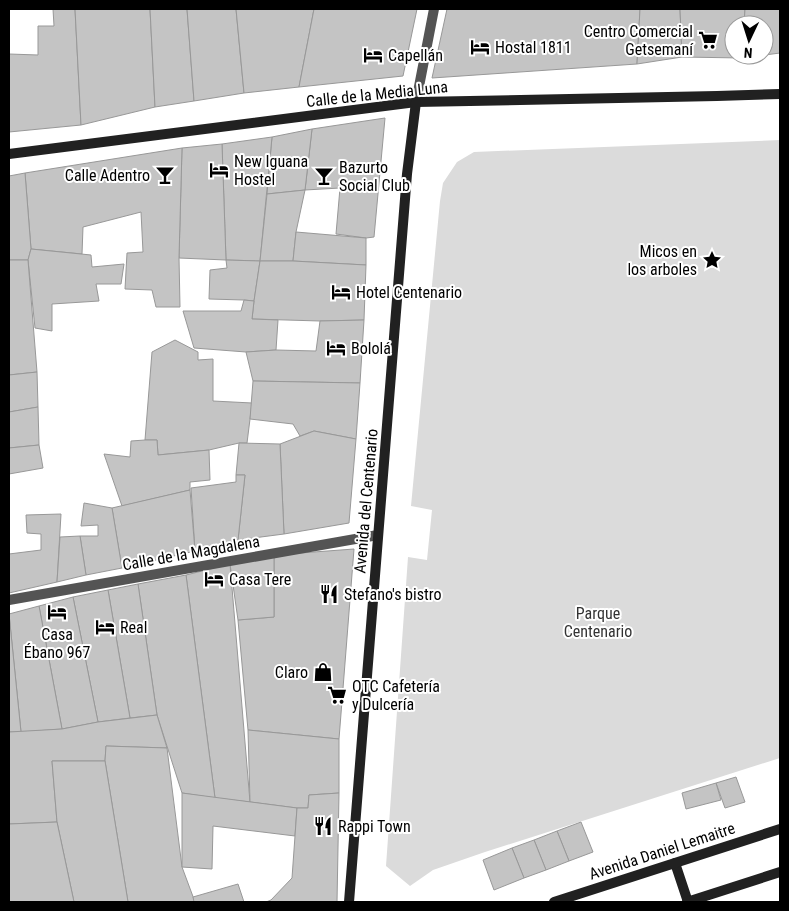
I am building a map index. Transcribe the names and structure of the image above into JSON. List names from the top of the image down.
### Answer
{
  "streets": {
    "main road": ["Calle de la Media Luna", "Avenida del Centenario", "Avenida Daniel Lemaitre"],
    "street": ["Calle de la Magdalena"]
  },
  "crossings": [
    ["Calle de la Media Luna", "Avenida del Centenario"],
    ["Avenida del Centenario", "Calle de la Magdalena"]
  ],
  "parks": ["Parque Centenario"],
  "places": {
    "supermarket": ["Centro Comercial Getsemaní", "OTC Cafetería y Dulcería"],
    "hotel": [
      "Hostal 1811",
      "Capellán",
      "New Iguana Hostel",
      "Hotel Centenario",
      "Bololá",
      "Casa Tere",
      "Casa Ébano 967",
      "Real"
    ],
    "bar": ["Calle Adentro", "Bazurto Social Club"],
    "place": ["Micos en los arboles"],
    "restaurant": ["Stefano's bistro", "Rappi Town"],
    "shop": ["Claro"]
  },
  "north": "bottom"
}
